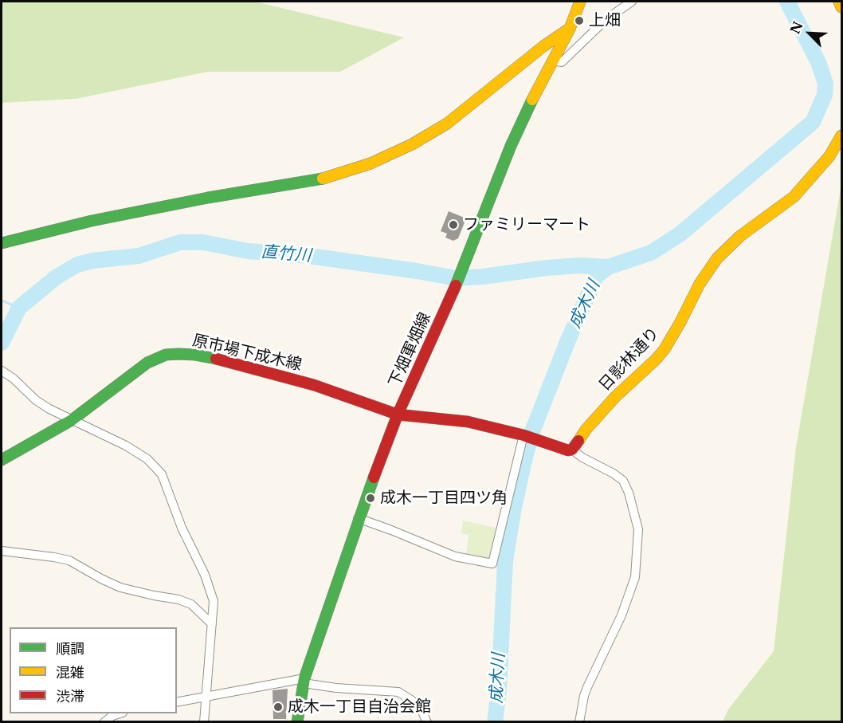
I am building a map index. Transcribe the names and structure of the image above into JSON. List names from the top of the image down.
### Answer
{
  "streets": {
    "street": ["下畑軍畑線", "原市場下成木線", "日影林通り"]
  },
  "crossings": [
    ["下畑軍畑線", "原市場下成木線"]
  ],
  "water": ["直竹川", "成木川"],
  "places": [
    "上畑",
    "ファミリーマート",
    "成木一丁目四ツ角",
    "成木一丁目自治会館"
  ],
  "legend": ["順調", "混雑", "渋滞"],
  "north": "top left"
}
